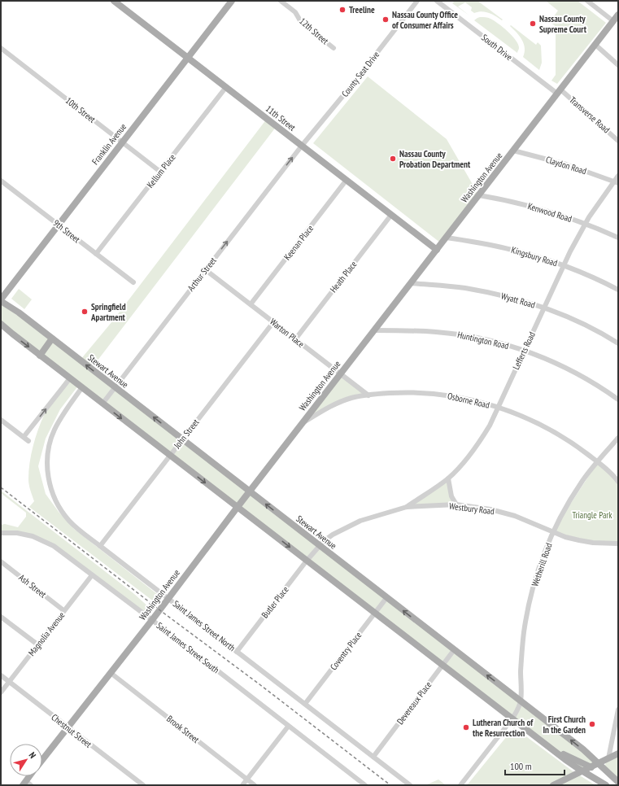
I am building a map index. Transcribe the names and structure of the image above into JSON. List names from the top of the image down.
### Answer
{
  "streets": {
    "main road": [
      "11th Street",
      "Franklin Avenue",
      "Washington Avenue",
      "Stewart Avenue"
    ],
    "street": [
      "12th Street",
      "South Drive",
      "County Seat Drive",
      "10th Street",
      "Transverse Road",
      "Claydon Road",
      "Kellum Place",
      "Kenwood Road",
      "9th Street",
      "Keenan Place",
      "Kingsbury Road",
      "Arthur Street",
      "Heath Place",
      "Wyatt Road",
      "Warton Place",
      "Huntington Road",
      "Lefferts Road",
      "Osborne Road",
      "John Street",
      "Westbury Road",
      "Wetherill Road",
      "Ash Street",
      "Butler Place",
      "Saint James Street North",
      "Magnolia Avenue",
      "Saint James Street South",
      "Coventry Place",
      "Devereaux Place",
      "Brook Street",
      "Chestnut Street"
    ]
  },
  "crossings": [
    ["South Drive", "Transverse Road"],
    ["South Drive", "Washington Avenue"],
    ["County Seat Drive", "11th Street"],
    ["County Seat Drive", "Arthur Street"],
    ["10th Street", "Franklin Avenue"],
    ["10th Street", "Kellum Place"],
    ["Transverse Road", "Washington Avenue"],
    ["11th Street", "Franklin Avenue"],
    ["11th Street", "Kellum Place"],
    ["11th Street", "Washington Avenue"],
    ["11th Street", "Keenan Place"],
    ["11th Street", "Arthur Street"],
    ["11th Street", "Heath Place"],
    ["Franklin Avenue", "9th Street"],
    ["Franklin Avenue", "Stewart Avenue"],
    ["Claydon Road", "Washington Avenue"],
    ["Claydon Road", "Lefferts Road"],
    ["Kellum Place", "9th Street"],
    ["Washington Avenue", "Kenwood Road"],
    ["Washington Avenue", "Kingsbury Road"],
    ["Washington Avenue", "Wyatt Road"],
    ["Washington Avenue", "Warton Place"],
    ["Washington Avenue", "Huntington Road"],
    ["Washington Avenue", "Stewart Avenue"],
    ["Washington Avenue", "Osborne Road"],
    ["Washington Avenue", "Saint James Street North"],
    ["Washington Avenue", "Saint James Street South"],
    ["Washington Avenue", "Brook Street"],
    ["Washington Avenue", "Chestnut Street"],
    ["Kenwood Road", "Lefferts Road"],
    ["Keenan Place", "Warton Place"],
    ["Kingsbury Road", "Lefferts Road"],
    ["Arthur Street", "Warton Place"],
    ["Arthur Street", "Stewart Avenue"],
    ["Heath Place", "Warton Place"],
    ["Wyatt Road", "Lefferts Road"],
    ["Warton Place", "Osborne Road"],
    ["Warton Place", "John Street"],
    ["Huntington Road", "Lefferts Road"],
    ["Lefferts Road", "Osborne Road"],
    ["Lefferts Road", "Westbury Road"],
    ["Stewart Avenue", "John Street"],
    ["Stewart Avenue", "Westbury Road"],
    ["Stewart Avenue", "Wetherill Road"],
    ["Stewart Avenue", "Coventry Place"],
    ["Stewart Avenue", "Devereaux Place"],
    ["Osborne Road", "Wetherill Road"],
    ["John Street", "Saint James Street North"],
    ["Westbury Road", "Wetherill Road"],
    ["Westbury Road", "Butler Place"],
    ["Ash Street", "Magnolia Avenue"],
    ["Butler Place", "Saint James Street North"],
    ["Saint James Street North", "Coventry Place"],
    ["Saint James Street North", "Devereaux Place"],
    ["Magnolia Avenue", "Saint James Street South"],
    ["Magnolia Avenue", "Chestnut Street"]
  ],
  "one_way": ["Arthur Street"],
  "parks": ["Triangle Park"],
  "places": [
    "Treeline",
    "Nassau County Office of Consumer Affairs",
    "Nassau County Supreme Court",
    "Nassau County Probation Department",
    "Springfield Apartment",
    "First Church In the Garden",
    "Lutheran Church of the Resurrection"
  ],
  "scale_bar": "100 m",
  "north": "top right"
}
